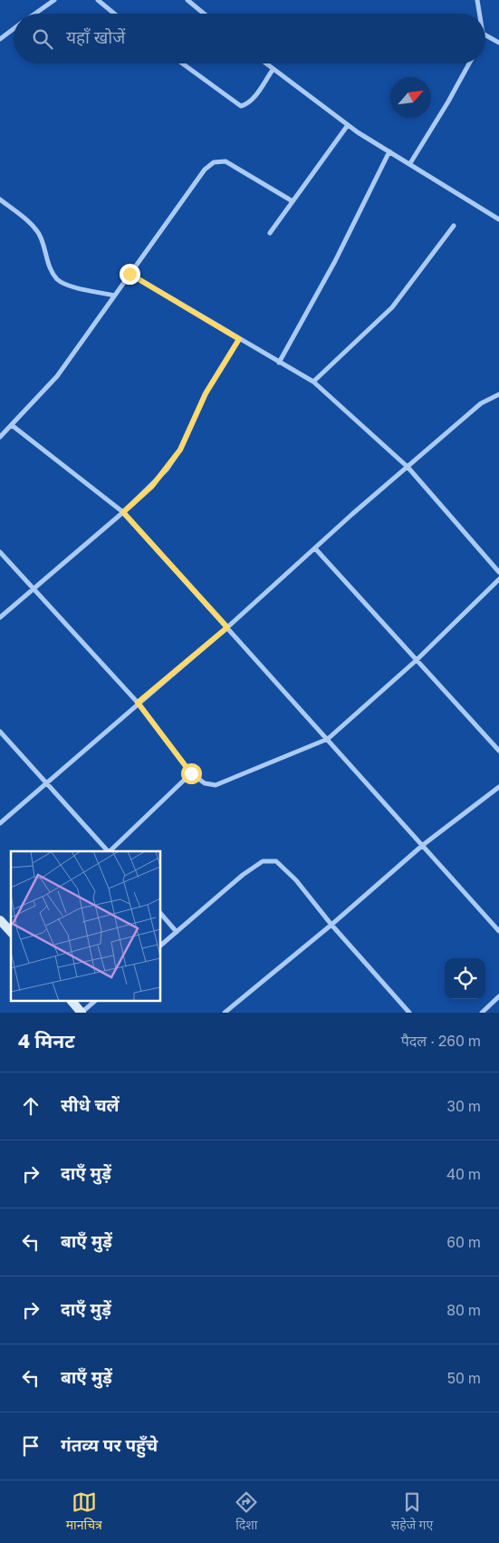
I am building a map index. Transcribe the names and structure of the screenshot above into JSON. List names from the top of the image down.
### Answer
{
  "north": "top right",
  "page": {
    "search": "यहाँ खोजें",
    "heading": ["4 मिनट", "पैदल · 260 m"],
    "list": [
      ["सीधे चलें", "30 m"],
      ["दाएँ मुड़ें", "40 m"],
      ["बाएँ मुड़ें", "60 m"],
      ["दाएँ मुड़ें", "80 m"],
      ["बाएँ मुड़ें", "50 m"],
      "गंतव्य पर पहुँचे"
    ],
    "nav": ["मानचित्र", "दिशा", "सहेजे गए"]
  }
}
